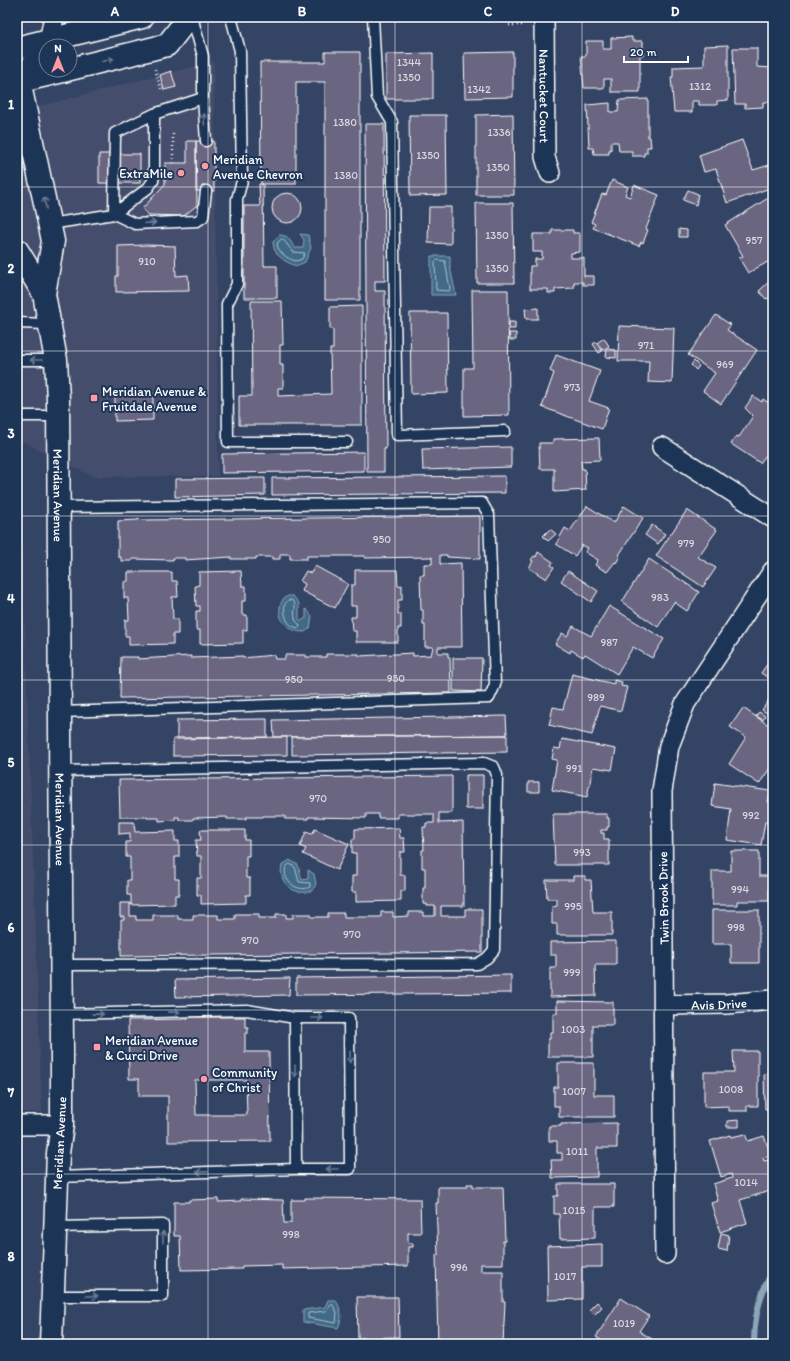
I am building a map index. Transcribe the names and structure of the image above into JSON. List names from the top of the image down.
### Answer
{
  "streets": {
    "main road": ["Meridian Avenue"],
    "street": ["Nantucket Court", "Twin Brook Drive", "Avis Drive"]
  },
  "crossings": [
    ["Twin Brook Drive", "Avis Drive"]
  ],
  "places": {
    "other": ["Meridian Avenue Chevron", "ExtraMile", "Community of Christ"],
    "transit": ["Meridian Avenue & Fruitdale Avenue", "Meridian Avenue & Curci Drive"]
  },
  "house_numbers": [
    "1344",
    "1350",
    "1312",
    "1342",
    "1380",
    "1336",
    "1350",
    "1350",
    "1380",
    "1350",
    "957",
    "910",
    "1350",
    "971",
    "969",
    "973",
    "950",
    "979",
    "983",
    "987",
    "950",
    "950",
    "989",
    "991",
    "970",
    "992",
    "993",
    "994",
    "995",
    "998",
    "970",
    "970",
    "999",
    "1003",
    "1008",
    "1007",
    "1011",
    "1014",
    "1015",
    "998",
    "996",
    "1017",
    "1019"
  ],
  "scale_bar": "20 m",
  "north": "top",
  "grid": {
    "columns": [
      "A",
      "B",
      "C",
      "D"
    ],
    "rows": [
      "1",
      "2",
      "3",
      "4",
      "5",
      "6",
      "7",
      "8"
    ]
  }
}
